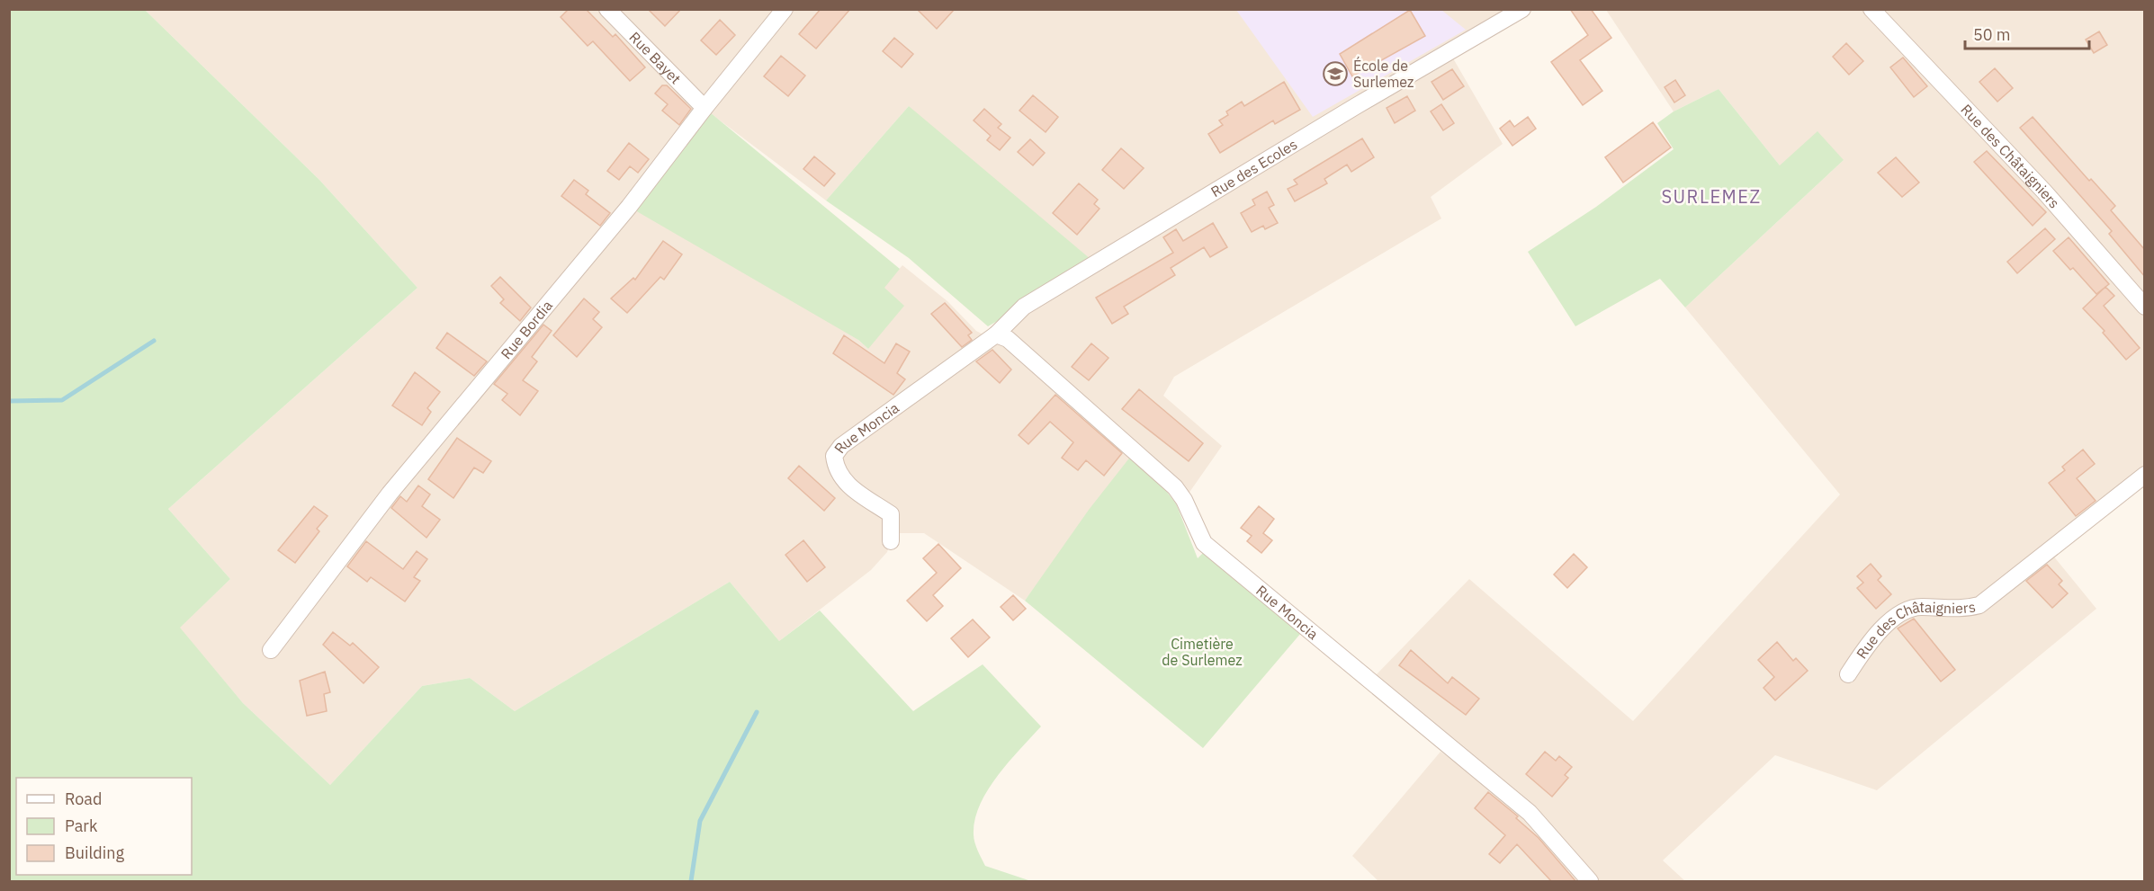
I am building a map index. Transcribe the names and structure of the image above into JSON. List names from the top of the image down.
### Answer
{
  "streets": {
    "street": [
      "Rue Bayet",
      "Rue des Châtaigniers",
      "Rue des Ecoles",
      "Rue Bordia",
      "Rue Moncia"
    ]
  },
  "crossings": [
    ["Rue Bayet", "Rue Bordia"],
    ["Rue des Ecoles", "Rue Moncia"]
  ],
  "districts": ["SURLEMEZ"],
  "parks": ["Cimetière de Surlemez"],
  "places": {
    "school or university": ["École de Surlemez"]
  },
  "legend": ["Road", "Park", "Building"],
  "scale_bar": "50 m"
}
